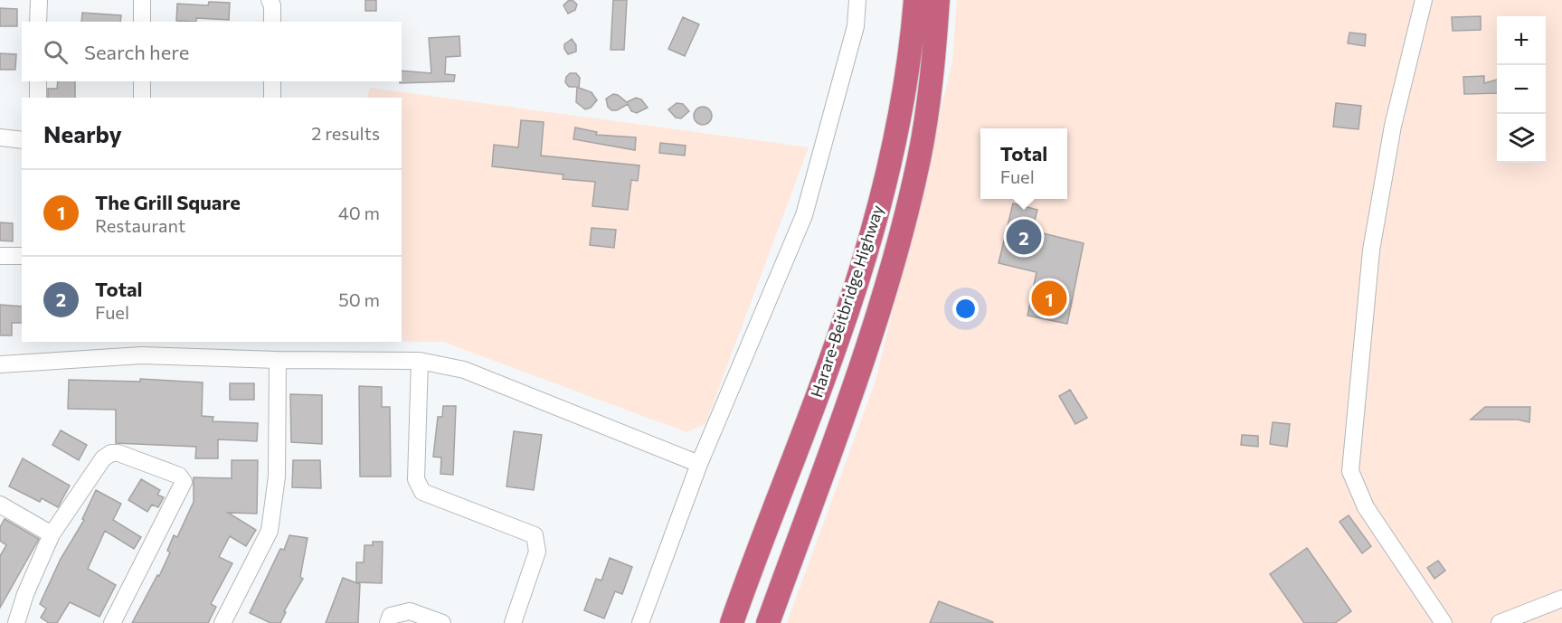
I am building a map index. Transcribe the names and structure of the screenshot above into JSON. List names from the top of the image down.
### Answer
{
  "streets": {
    "highway": ["Harare-Beitbridge Highway"]
  },
  "page": {
    "map_buttons": ["+", "−"],
    "search": "Search here",
    "heading": ["Nearby", "2 results"],
    "popup": ["Total", "Fuel"],
    "list": [
      {
        "mark": "1",
        "name": "The Grill Square",
        "note": "Restaurant",
        "value": "40 m"
      },
      {
        "mark": "2",
        "name": "Total",
        "note": "Fuel",
        "value": "50 m"
      }
    ],
    "pins": ["2", "1"]
  }
}
